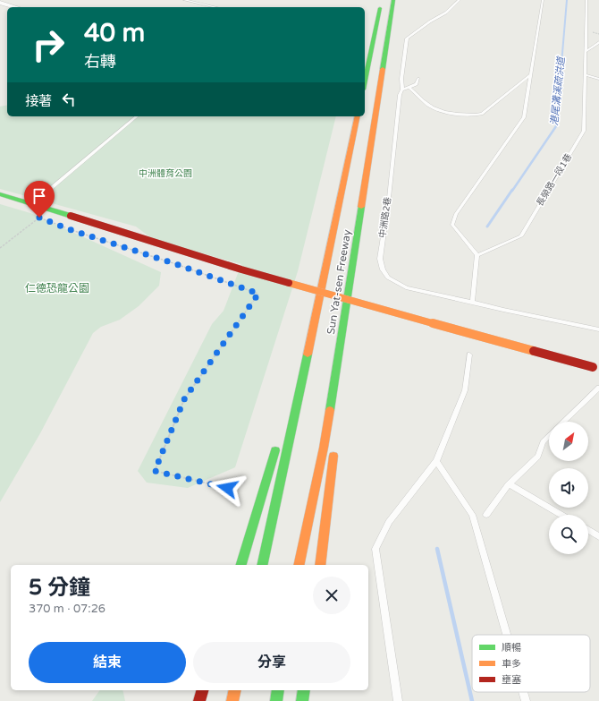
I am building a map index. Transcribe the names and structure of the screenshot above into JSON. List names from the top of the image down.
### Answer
{
  "streets": {
    "main road": ["Sun Yat-sen Freeway"],
    "lane": ["長榮路一段1巷", "中洲路2巷"]
  },
  "water": ["港尾溝溪疏洪道"],
  "parks": ["中洲體育公園", "仁德恐龍公園"],
  "legend": ["順暢", "車多", "壅塞"],
  "north": "top right",
  "page": {
    "turn": ["40 m", "右轉"],
    "then": "接著",
    "heading": ["5 分鐘", "370 m · 07:26"],
    "buttons": ["結束", "分享"]
  }
}
